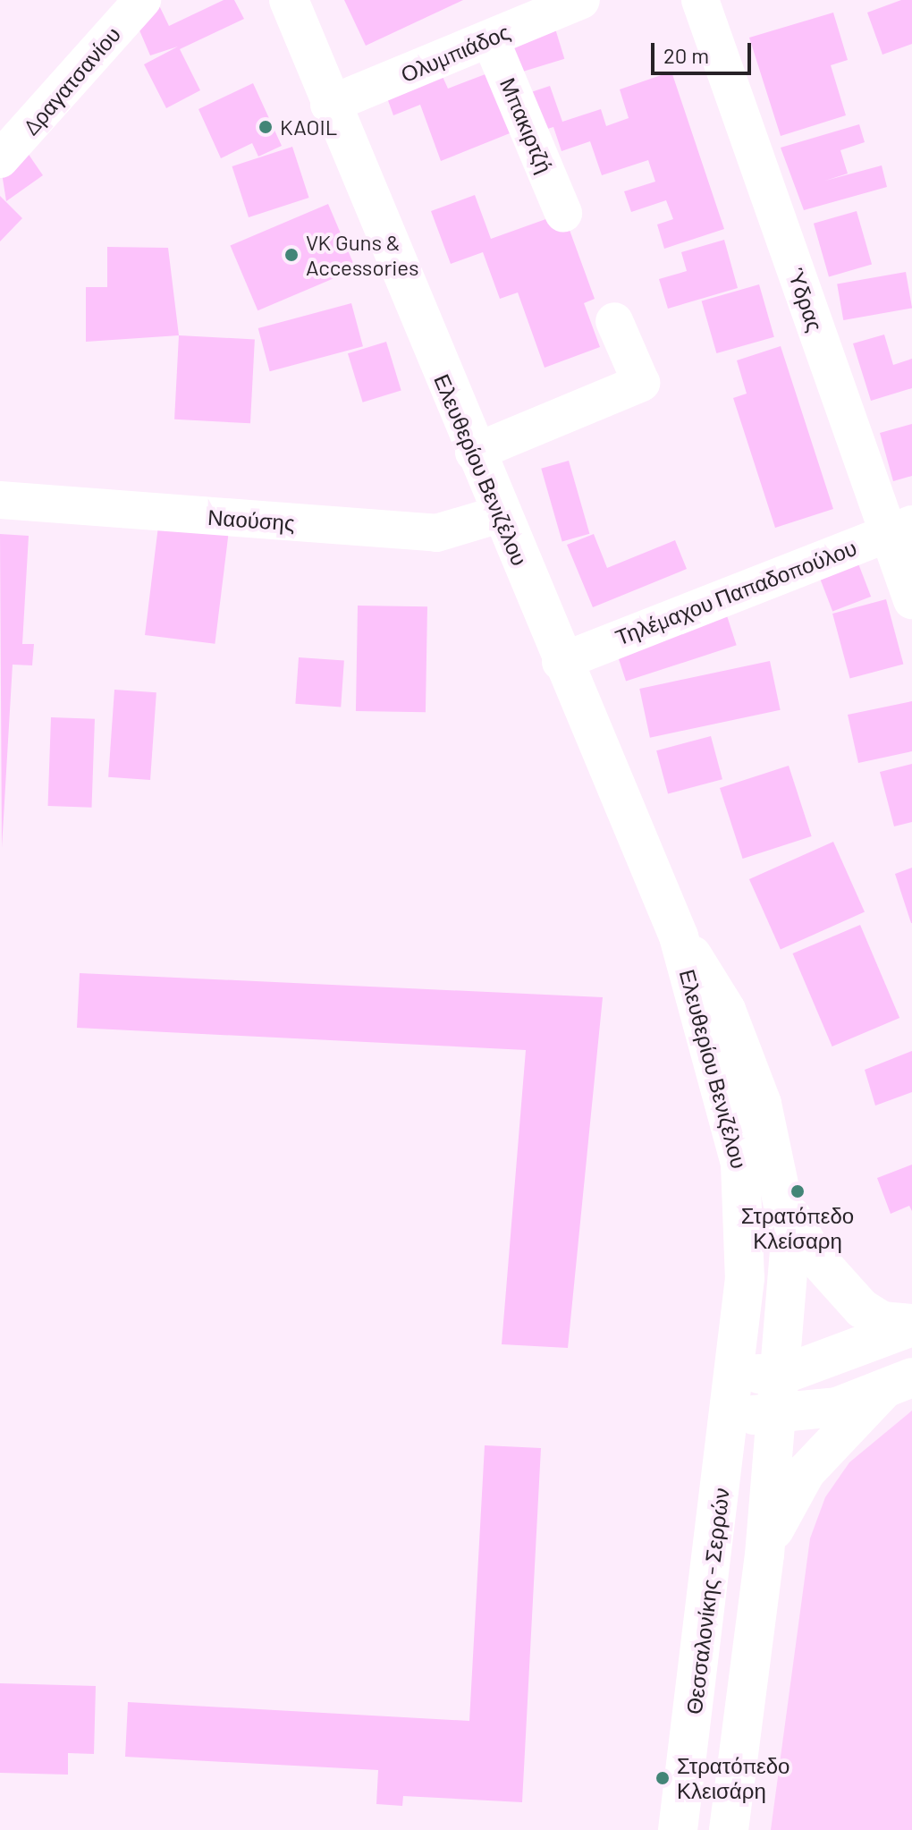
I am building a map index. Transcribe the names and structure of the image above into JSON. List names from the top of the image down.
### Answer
{
  "streets": {
    "main road": ["Ελευθερίου Βενιζέλου", "Θεσσαλονίκης - Σερρών"],
    "street": [
      "Ολυμπιάδος",
      "Δραγατσανίου",
      "Μπακιρτζή",
      "Ύδρας",
      "Ναούσης",
      "Τηλέμαχου Παπαδοπούλου"
    ]
  },
  "crossings": [
    ["Ολυμπιάδος", "Μπακιρτζή"],
    ["Ολυμπιάδος", "Ελευθερίου Βενιζέλου"],
    ["Ύδρας", "Τηλέμαχου Παπαδοπούλου"],
    ["Ελευθερίου Βενιζέλου", "Ναούσης"],
    ["Ελευθερίου Βενιζέλου", "Τηλέμαχου Παπαδοπούλου"],
    ["Ελευθερίου Βενιζέλου", "Θεσσαλονίκης - Σερρών"]
  ],
  "places": [
    "KAOIL",
    "VK Guns & Accessories",
    "Στρατόπεδο Κλείσαρη",
    "Στρατόπεδο Κλεισάρη"
  ],
  "scale_bar": "20 m"
}
